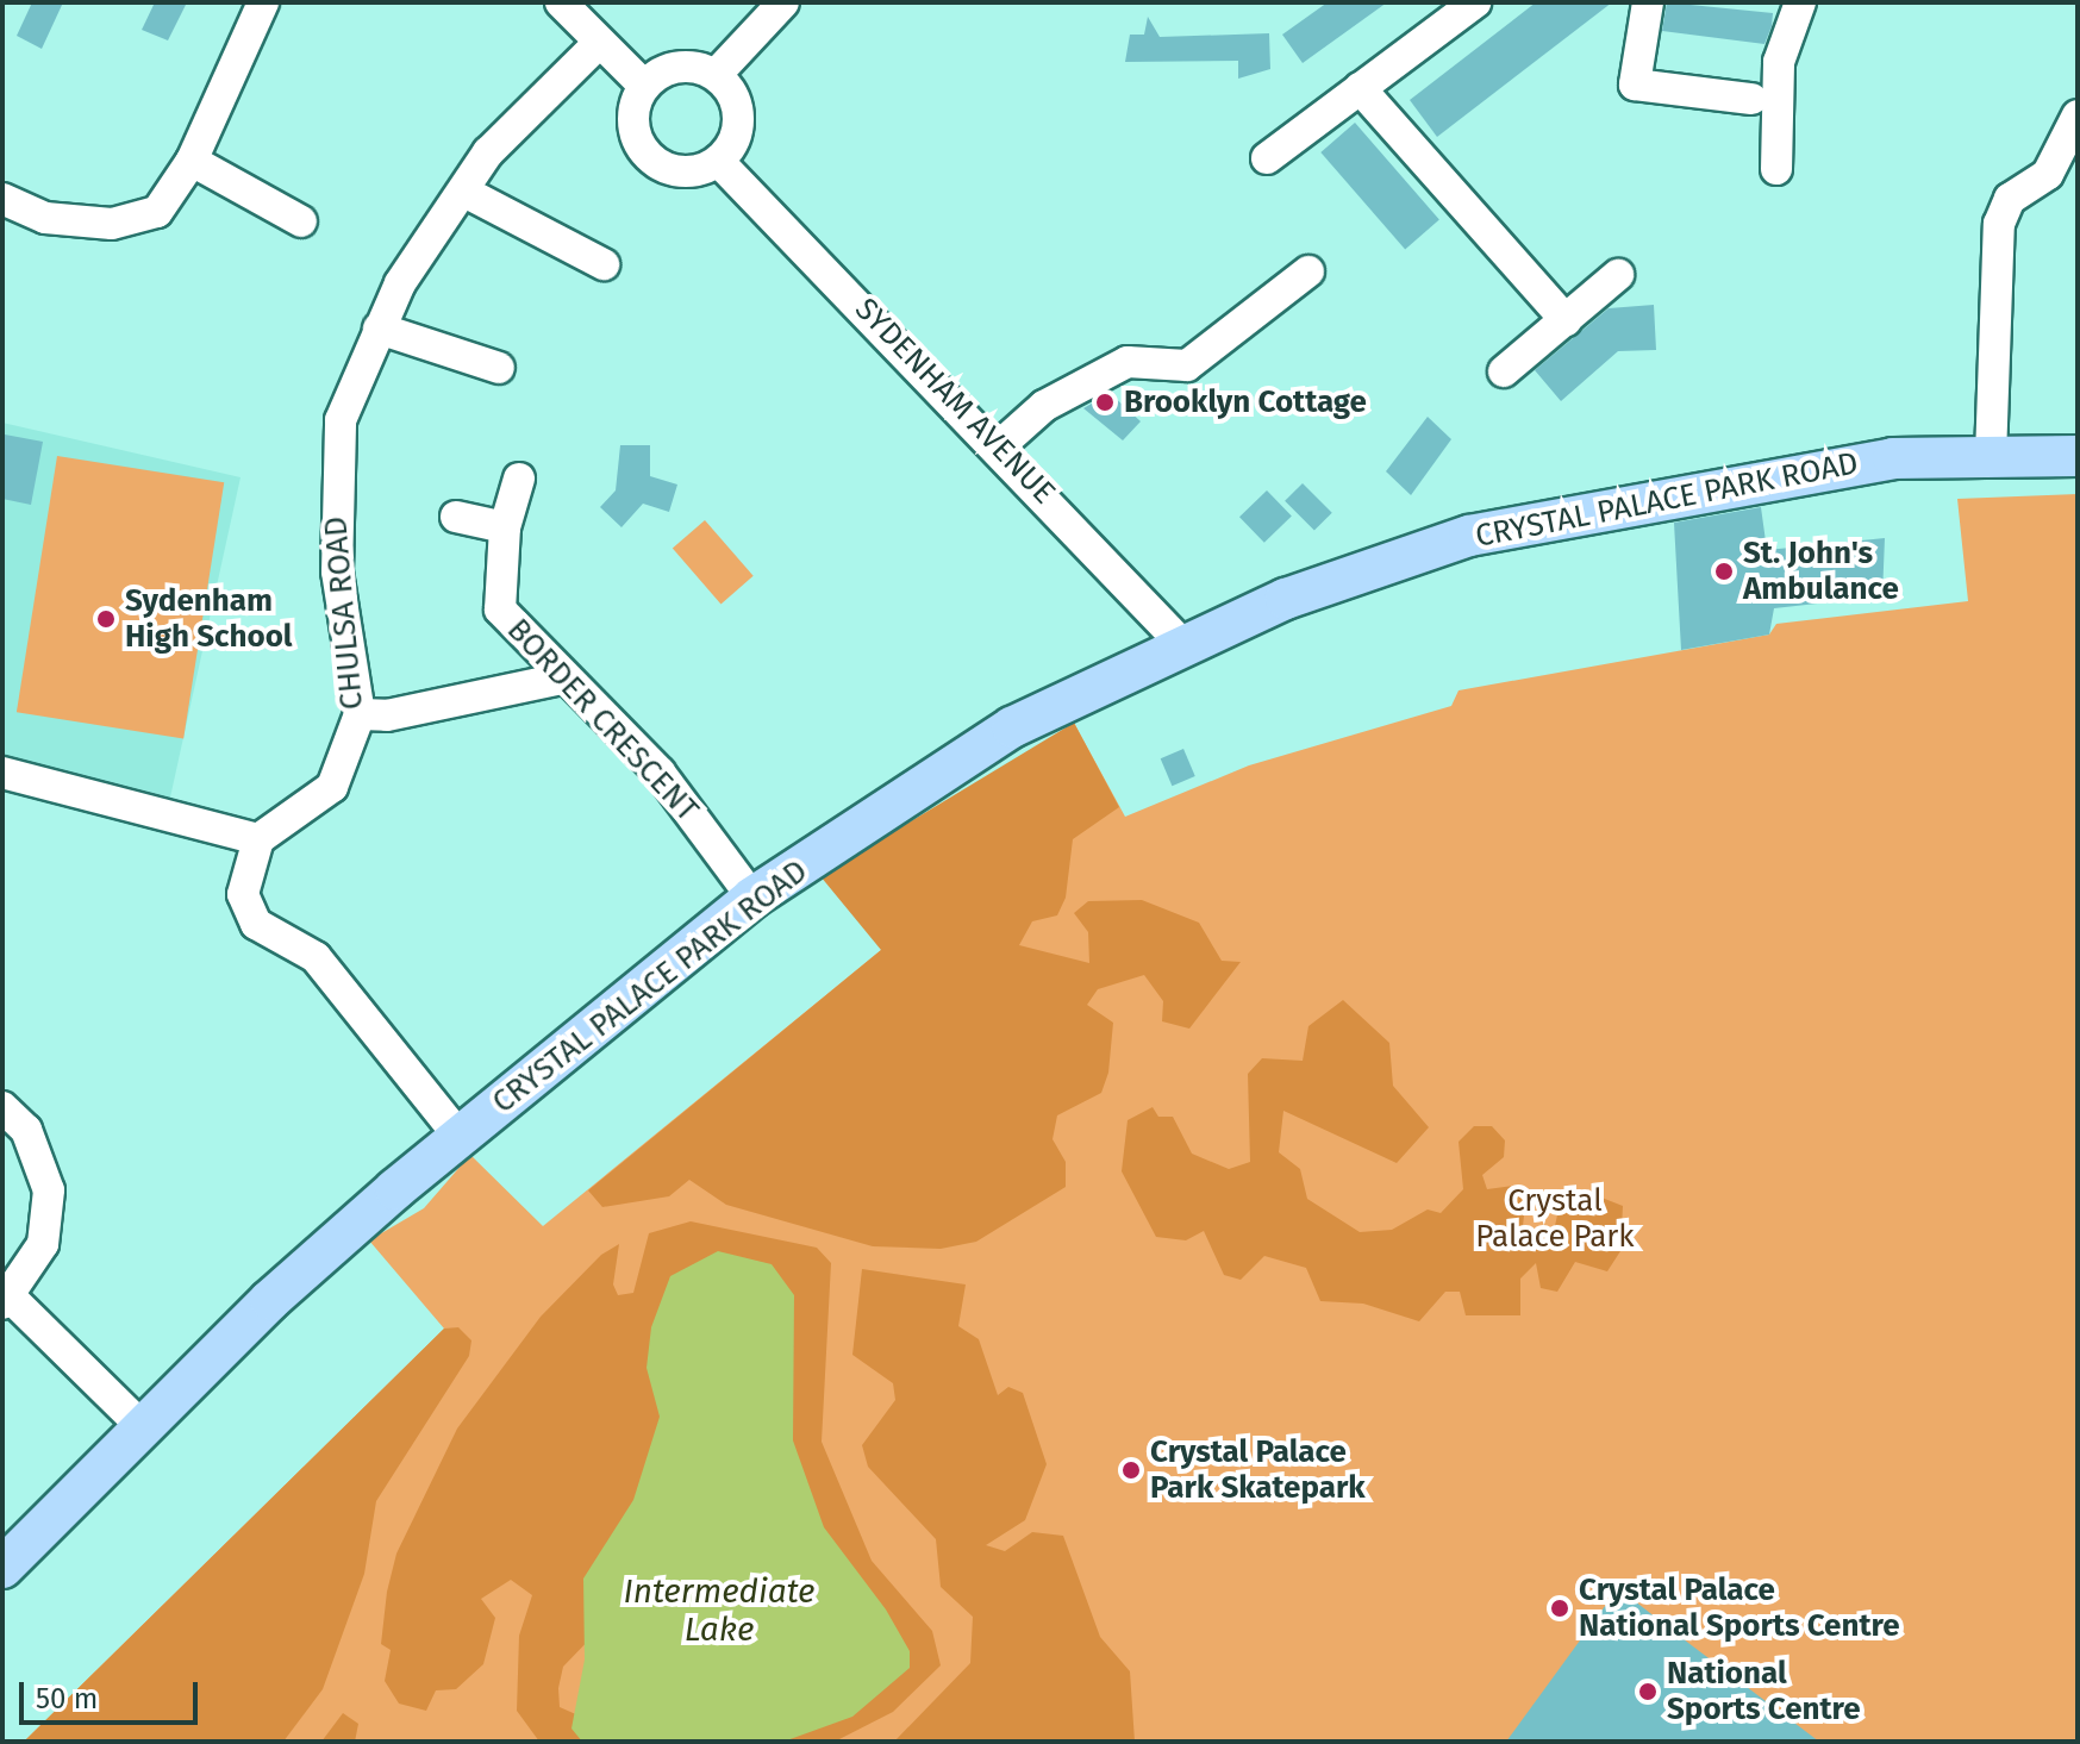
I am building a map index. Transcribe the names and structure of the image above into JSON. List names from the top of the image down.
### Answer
{
  "streets": {
    "main road": ["CRYSTAL PALACE PARK ROAD"],
    "street": ["SYDENHAM AVENUE", "CHULSA ROAD", "BORDER CRESCENT"]
  },
  "crossings": [
    ["SYDENHAM AVENUE", "CRYSTAL PALACE PARK ROAD"],
    ["CRYSTAL PALACE PARK ROAD", "BORDER CRESCENT"]
  ],
  "water": ["Intermediate Lake"],
  "parks": ["Crystal Palace Park"],
  "places": [
    "Brooklyn Cottage",
    "St. John's Ambulance",
    "Sydenham High School",
    "Crystal Palace Park Skatepark",
    "Crystal Palace National Sports Centre",
    "National Sports Centre"
  ],
  "scale_bar": "50 m"
}
